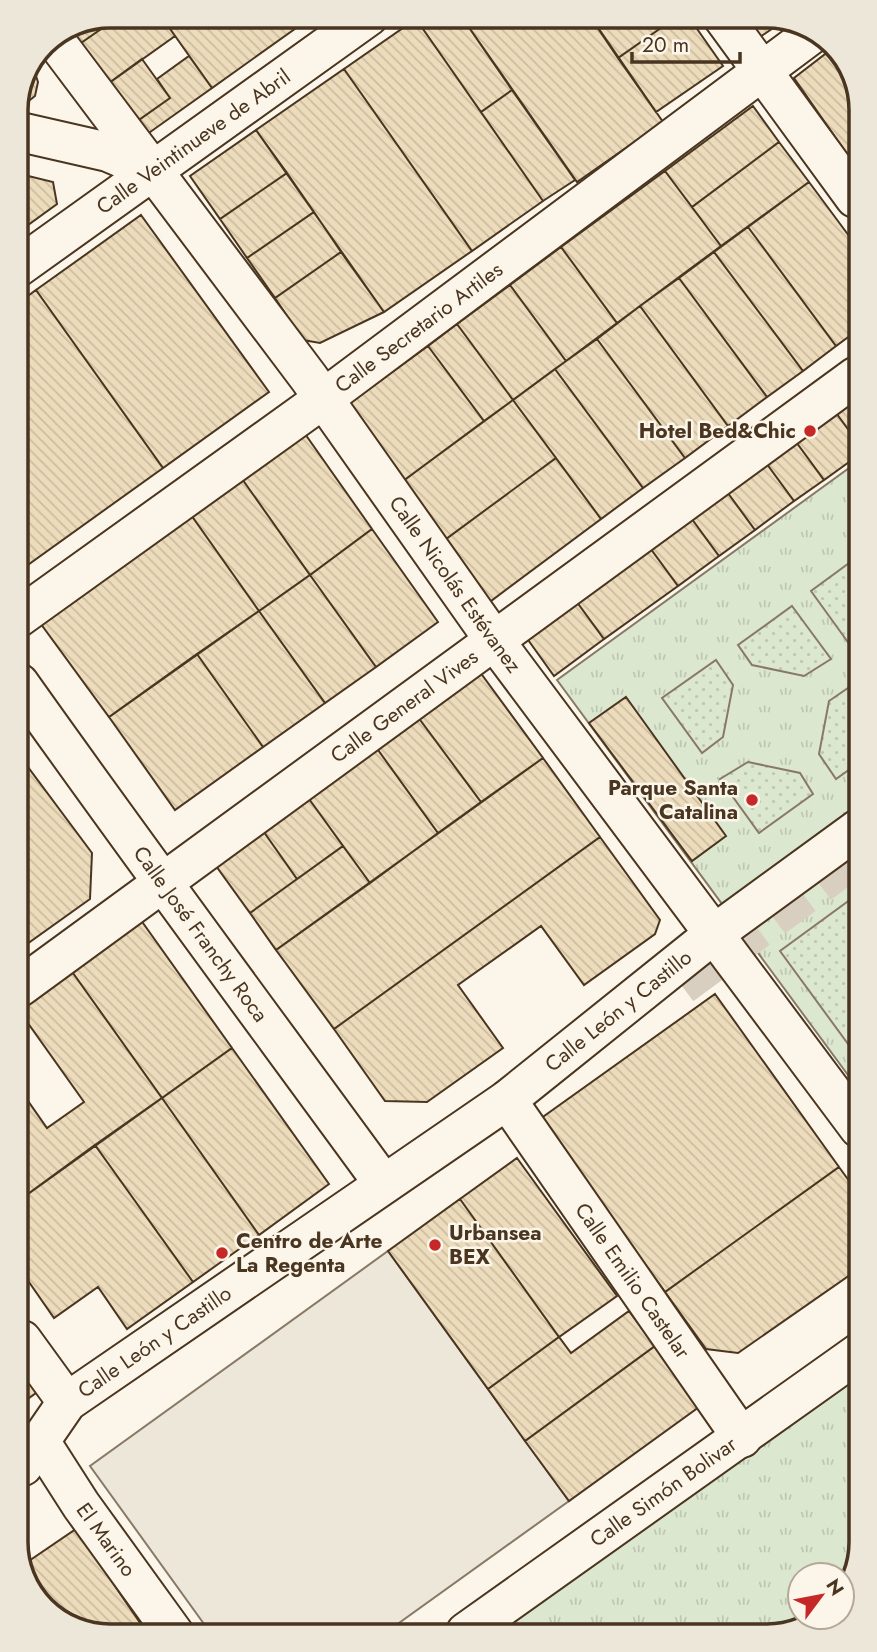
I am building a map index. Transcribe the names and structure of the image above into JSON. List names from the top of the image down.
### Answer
{
  "streets": {
    "street": [
      "Calle Veintinueve de Abril",
      "Calle Secretario Artiles",
      "Calle Nicolás Estévanez",
      "Calle General Vives",
      "Calle José Franchy Roca",
      "Calle León y Castillo",
      "Calle Emilio Castelar",
      "Calle Simón Bolivar",
      "El Marino"
    ]
  },
  "crossings": [
    ["Calle Veintinueve de Abril", "Calle Nicolás Estévanez"],
    ["Calle Secretario Artiles", "Calle Nicolás Estévanez"],
    ["Calle Nicolás Estévanez", "Calle General Vives"],
    ["Calle Nicolás Estévanez", "Calle León y Castillo"],
    ["Calle General Vives", "Calle José Franchy Roca"],
    ["Calle José Franchy Roca", "Calle León y Castillo"],
    ["Calle León y Castillo", "Calle Emilio Castelar"],
    ["Calle León y Castillo", "El Marino"],
    ["Calle Emilio Castelar", "Calle Simón Bolivar"]
  ],
  "places": [
    "Hotel Bed&Chic",
    "Parque Santa Catalina",
    "Urbansea BEX",
    "Centro de Arte La Regenta"
  ],
  "scale_bar": "20 m",
  "north": "top right"
}
